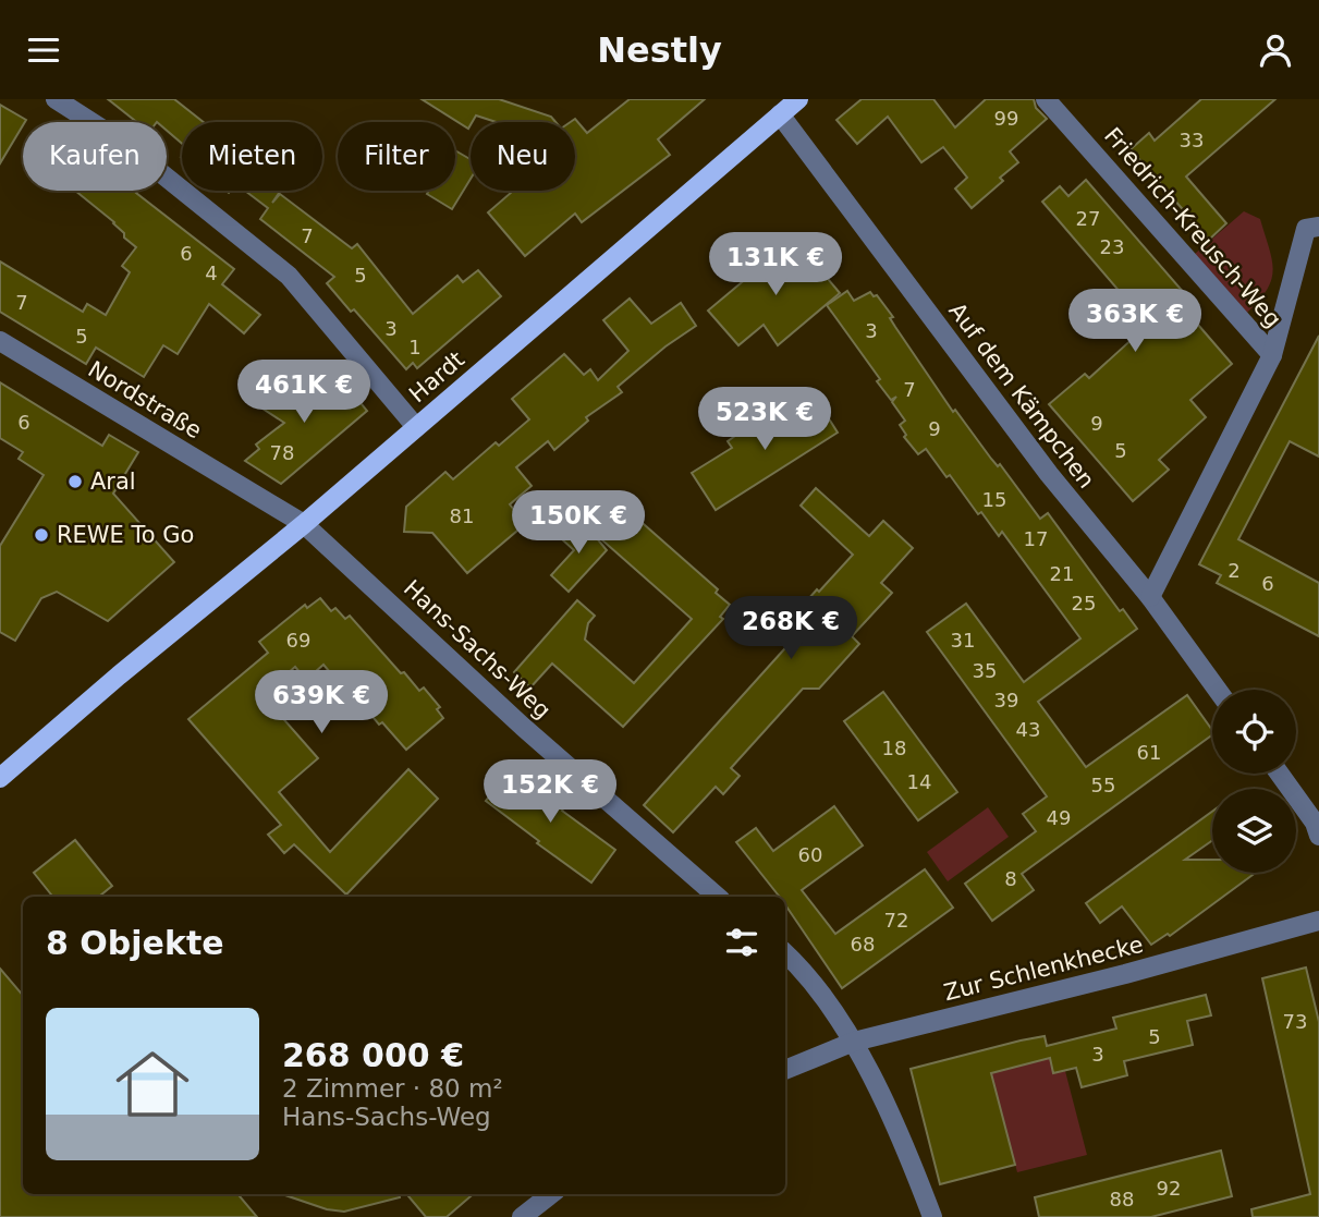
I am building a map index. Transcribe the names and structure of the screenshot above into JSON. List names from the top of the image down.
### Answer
{
  "streets": {
    "main road": ["Hardt"],
    "street": [
      "Friedrich-Kreusch-Weg",
      "Auf dem Kämpchen",
      "Nordstraße",
      "Hans-Sachs-Weg",
      "Zur Schlenkhecke"
    ]
  },
  "crossings": [
    ["Friedrich-Kreusch-Weg", "Auf dem Kämpchen"],
    ["Hardt", "Auf dem Kämpchen"],
    ["Hardt", "Nordstraße"],
    ["Hardt", "Hans-Sachs-Weg"],
    ["Nordstraße", "Hans-Sachs-Weg"]
  ],
  "places": ["Aral", "REWE To Go"],
  "house_numbers": [
    "99",
    "33",
    "27",
    "7",
    "23",
    "6",
    "4",
    "5",
    "7",
    "3",
    "3",
    "5",
    "1",
    "7",
    "6",
    "9",
    "9",
    "5",
    "78",
    "15",
    "81",
    "17",
    "2",
    "21",
    "6",
    "25",
    "69",
    "31",
    "35",
    "39",
    "43",
    "18",
    "61",
    "14",
    "55",
    "49",
    "60",
    "8",
    "72",
    "68",
    "73",
    "5",
    "3",
    "92",
    "88"
  ],
  "page": {
    "header": "Nestly",
    "chip": [
      "Kaufen",
      "Mieten",
      "Filter",
      "Neu"
    ],
    "price": [
      "131K €",
      "363K €",
      "461K €",
      "523K €",
      "150K €",
      "268K €",
      "639K €",
      "152K €"
    ],
    "heading": "8 Objekte",
    "list": [
      {
        "name": "268 000 €",
        "note": "2 Zimmer · 80 m² · Hans-Sachs-Weg"
      }
    ]
  }
}
